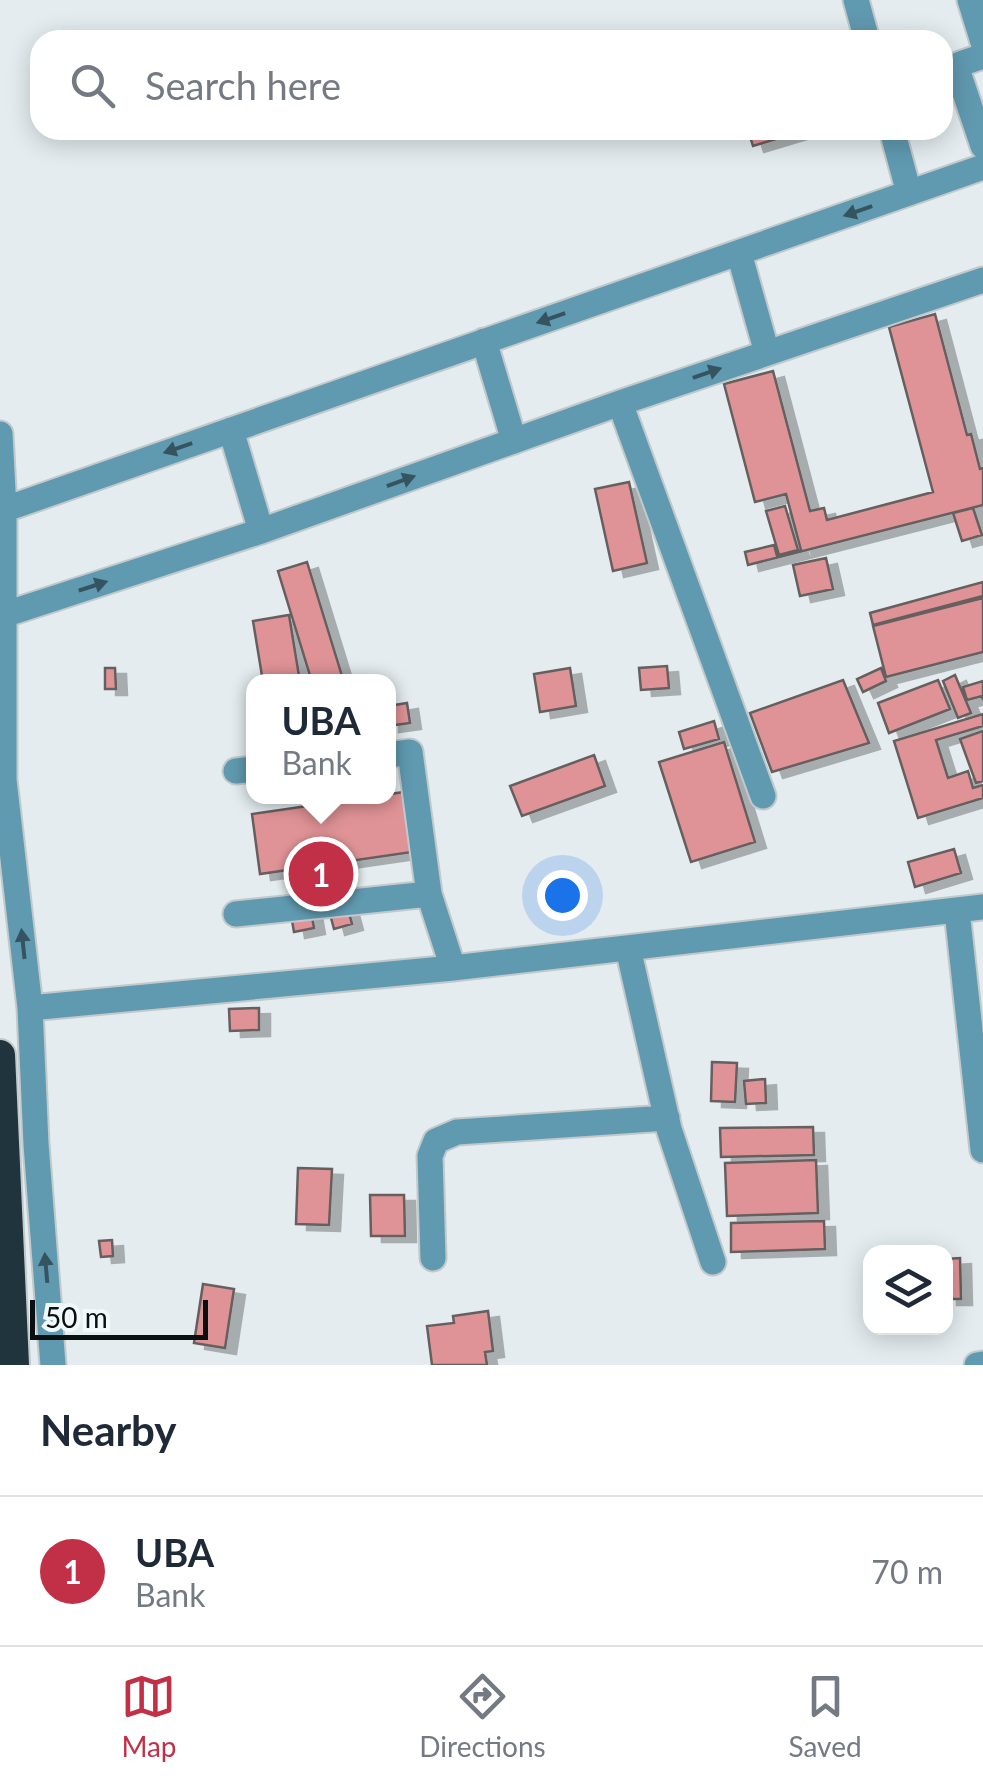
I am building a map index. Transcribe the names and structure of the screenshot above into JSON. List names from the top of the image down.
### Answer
{
  "scale_bar": "50 m",
  "page": {
    "search": "Search here",
    "popup": ["UBA", "Bank"],
    "pins": "1",
    "scale": "50 m",
    "heading": "Nearby",
    "list": [
      {
        "mark": "1",
        "name": "UBA",
        "note": "Bank",
        "value": "70 m"
      }
    ],
    "nav": ["Map", "Directions", "Saved"]
  }
}
